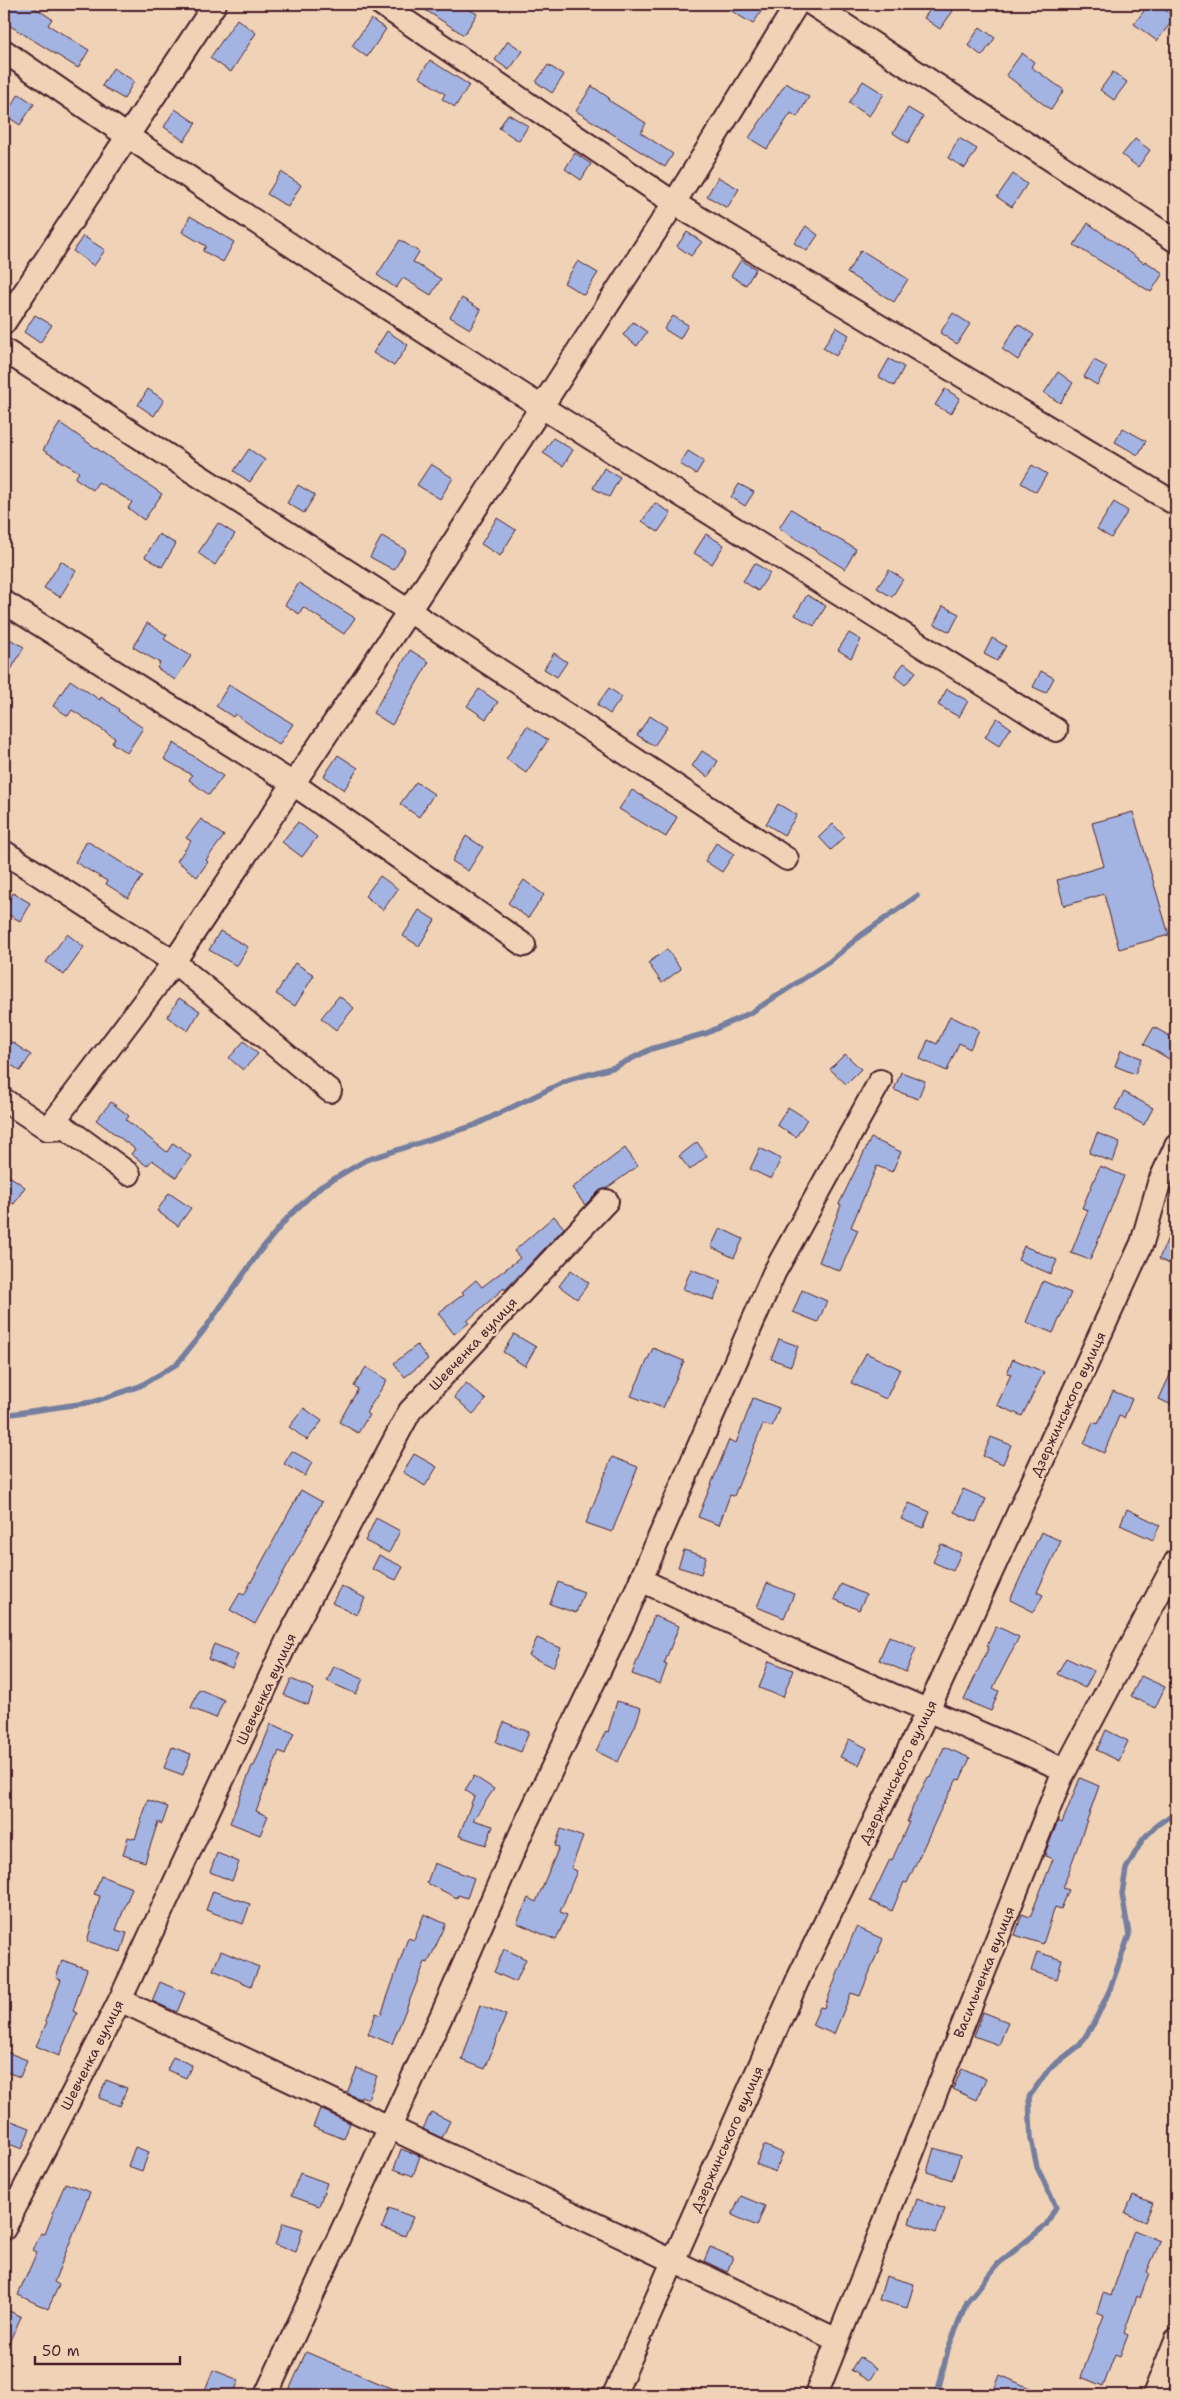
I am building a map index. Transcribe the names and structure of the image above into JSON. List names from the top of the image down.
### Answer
{
  "streets": {
    "street": ["Шевченка вулиця", "Дзержинського вулиця", "Васильченка вулиця"]
  },
  "scale_bar": "50 m"
}
